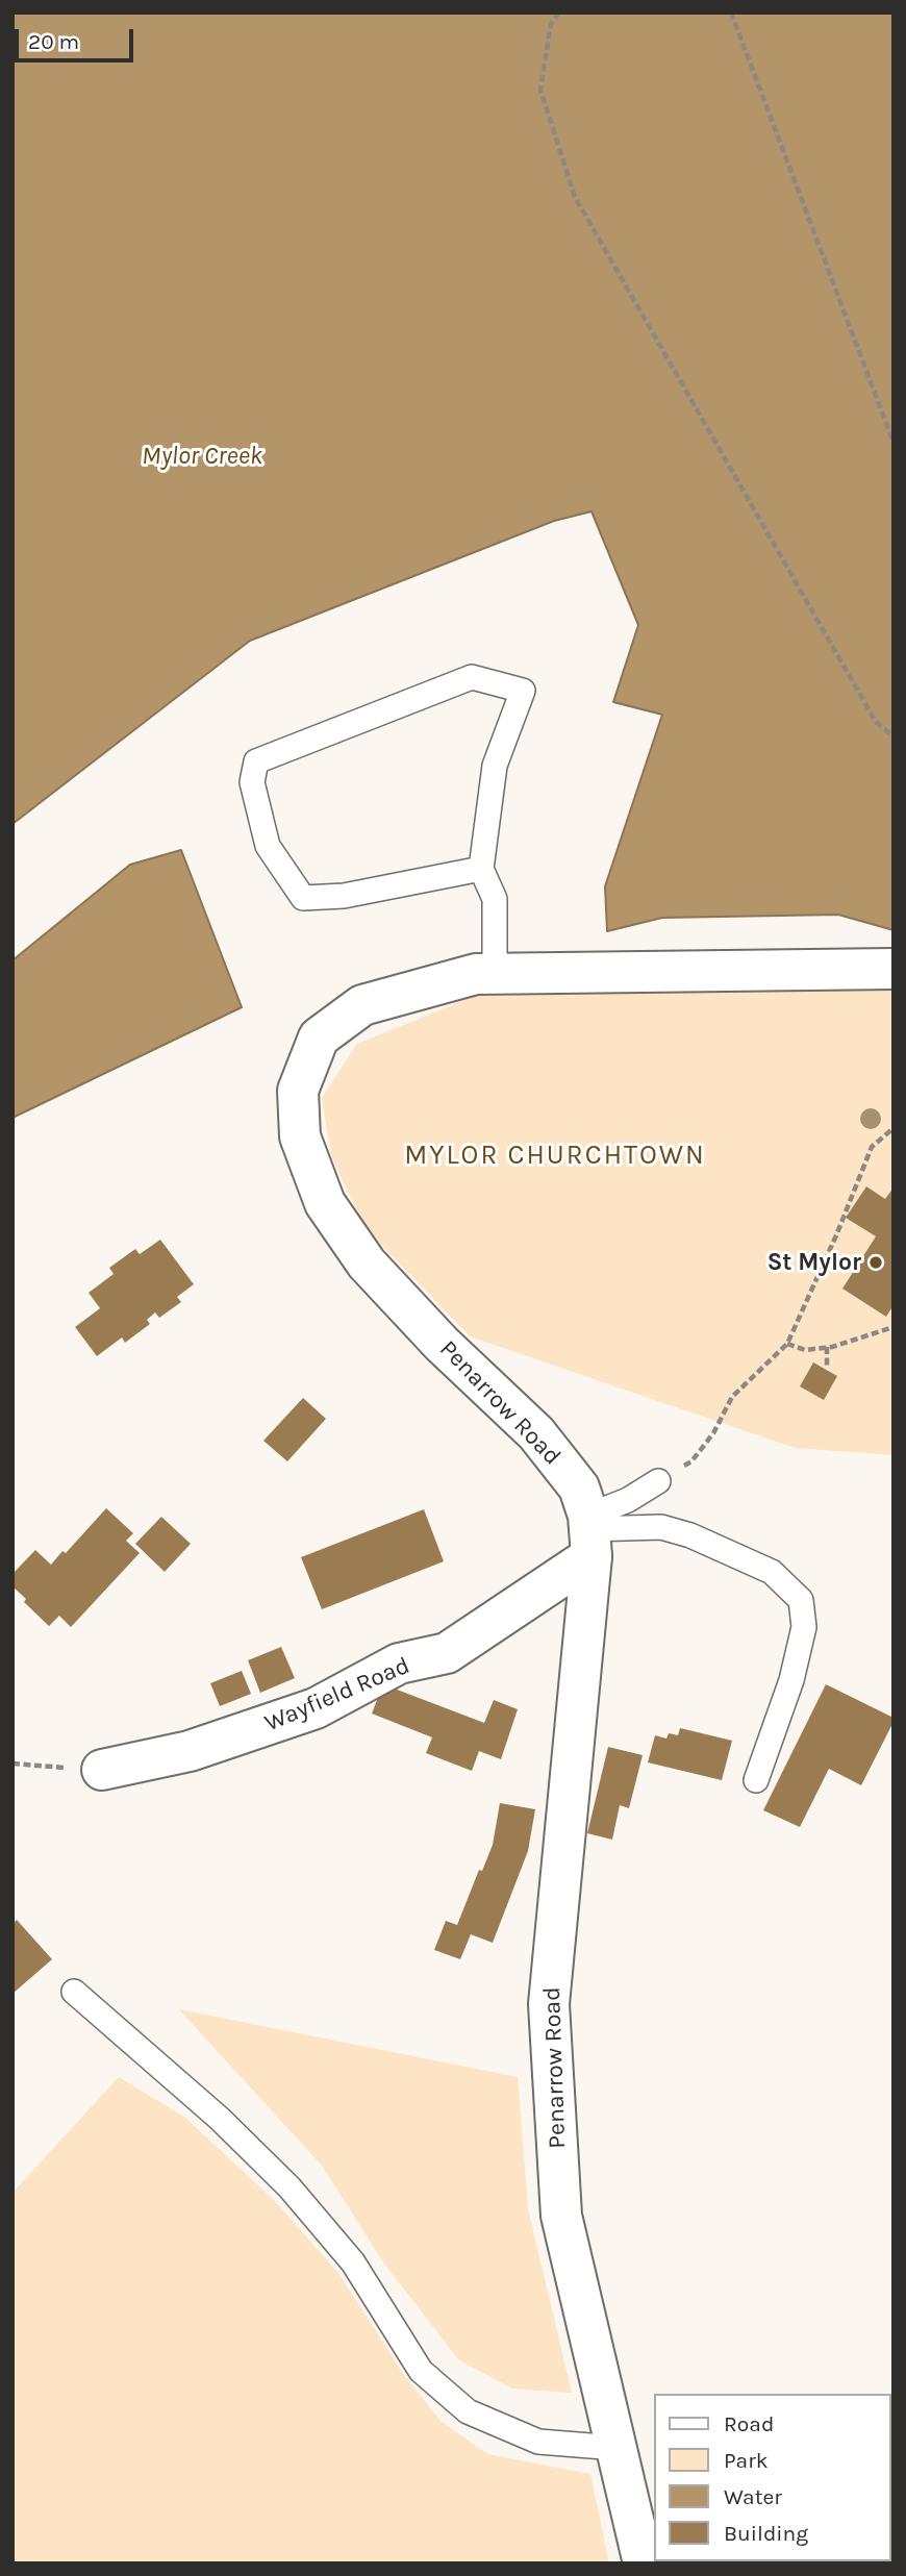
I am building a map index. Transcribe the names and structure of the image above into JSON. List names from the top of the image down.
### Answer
{
  "streets": {
    "street": ["Penarrow Road", "Wayfield Road"]
  },
  "crossings": [
    ["Penarrow Road", "Wayfield Road"]
  ],
  "districts": ["MYLOR CHURCHTOWN"],
  "water": ["Mylor Creek"],
  "places": ["St Mylor"],
  "legend": [
    "Road",
    "Park",
    "Water",
    "Building"
  ],
  "scale_bar": "20 m"
}
